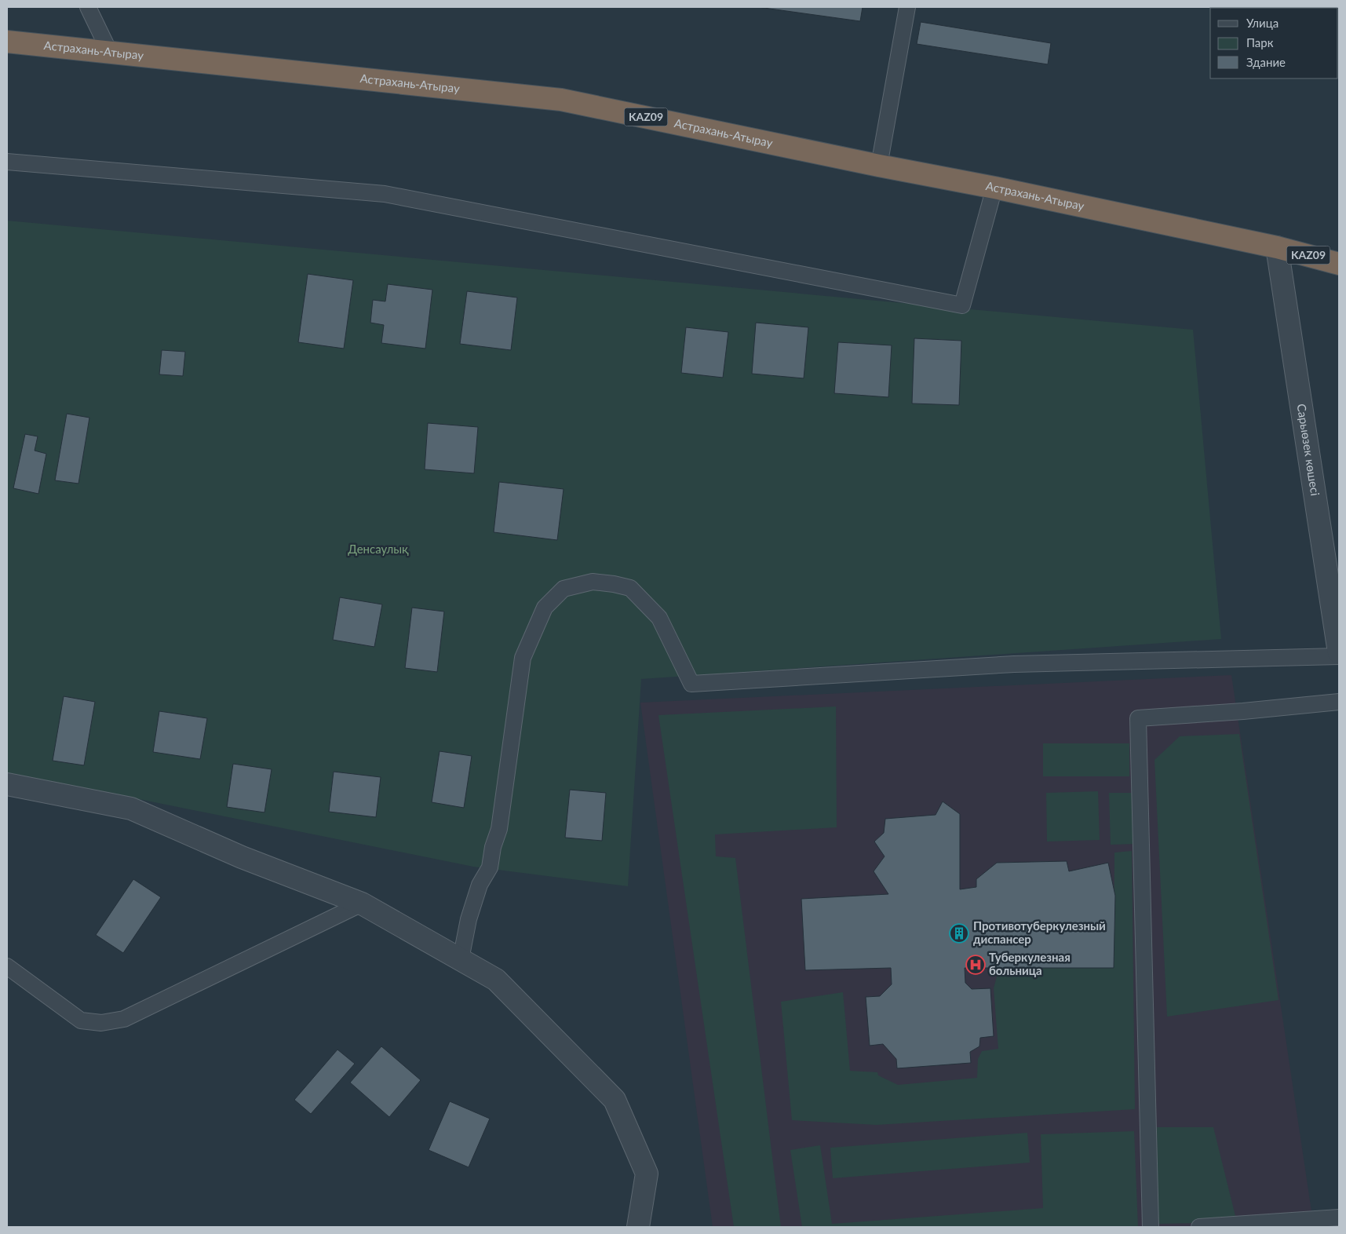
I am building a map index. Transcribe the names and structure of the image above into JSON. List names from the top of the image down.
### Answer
{
  "streets": {
    "highway": ["Астрахань-Атырау", "KAZ09"],
    "street": ["Сарыөзек көшесі"]
  },
  "crossings": [
    ["Астрахань-Атырау", "Сарыөзек көшесі"]
  ],
  "parks": ["Денсаулық"],
  "places": {
    "building": ["Противотуберкулезный диспансер"],
    "hospital": ["Туберкулезная больница"]
  },
  "legend": ["Улица", "Парк", "Здание"]
}
